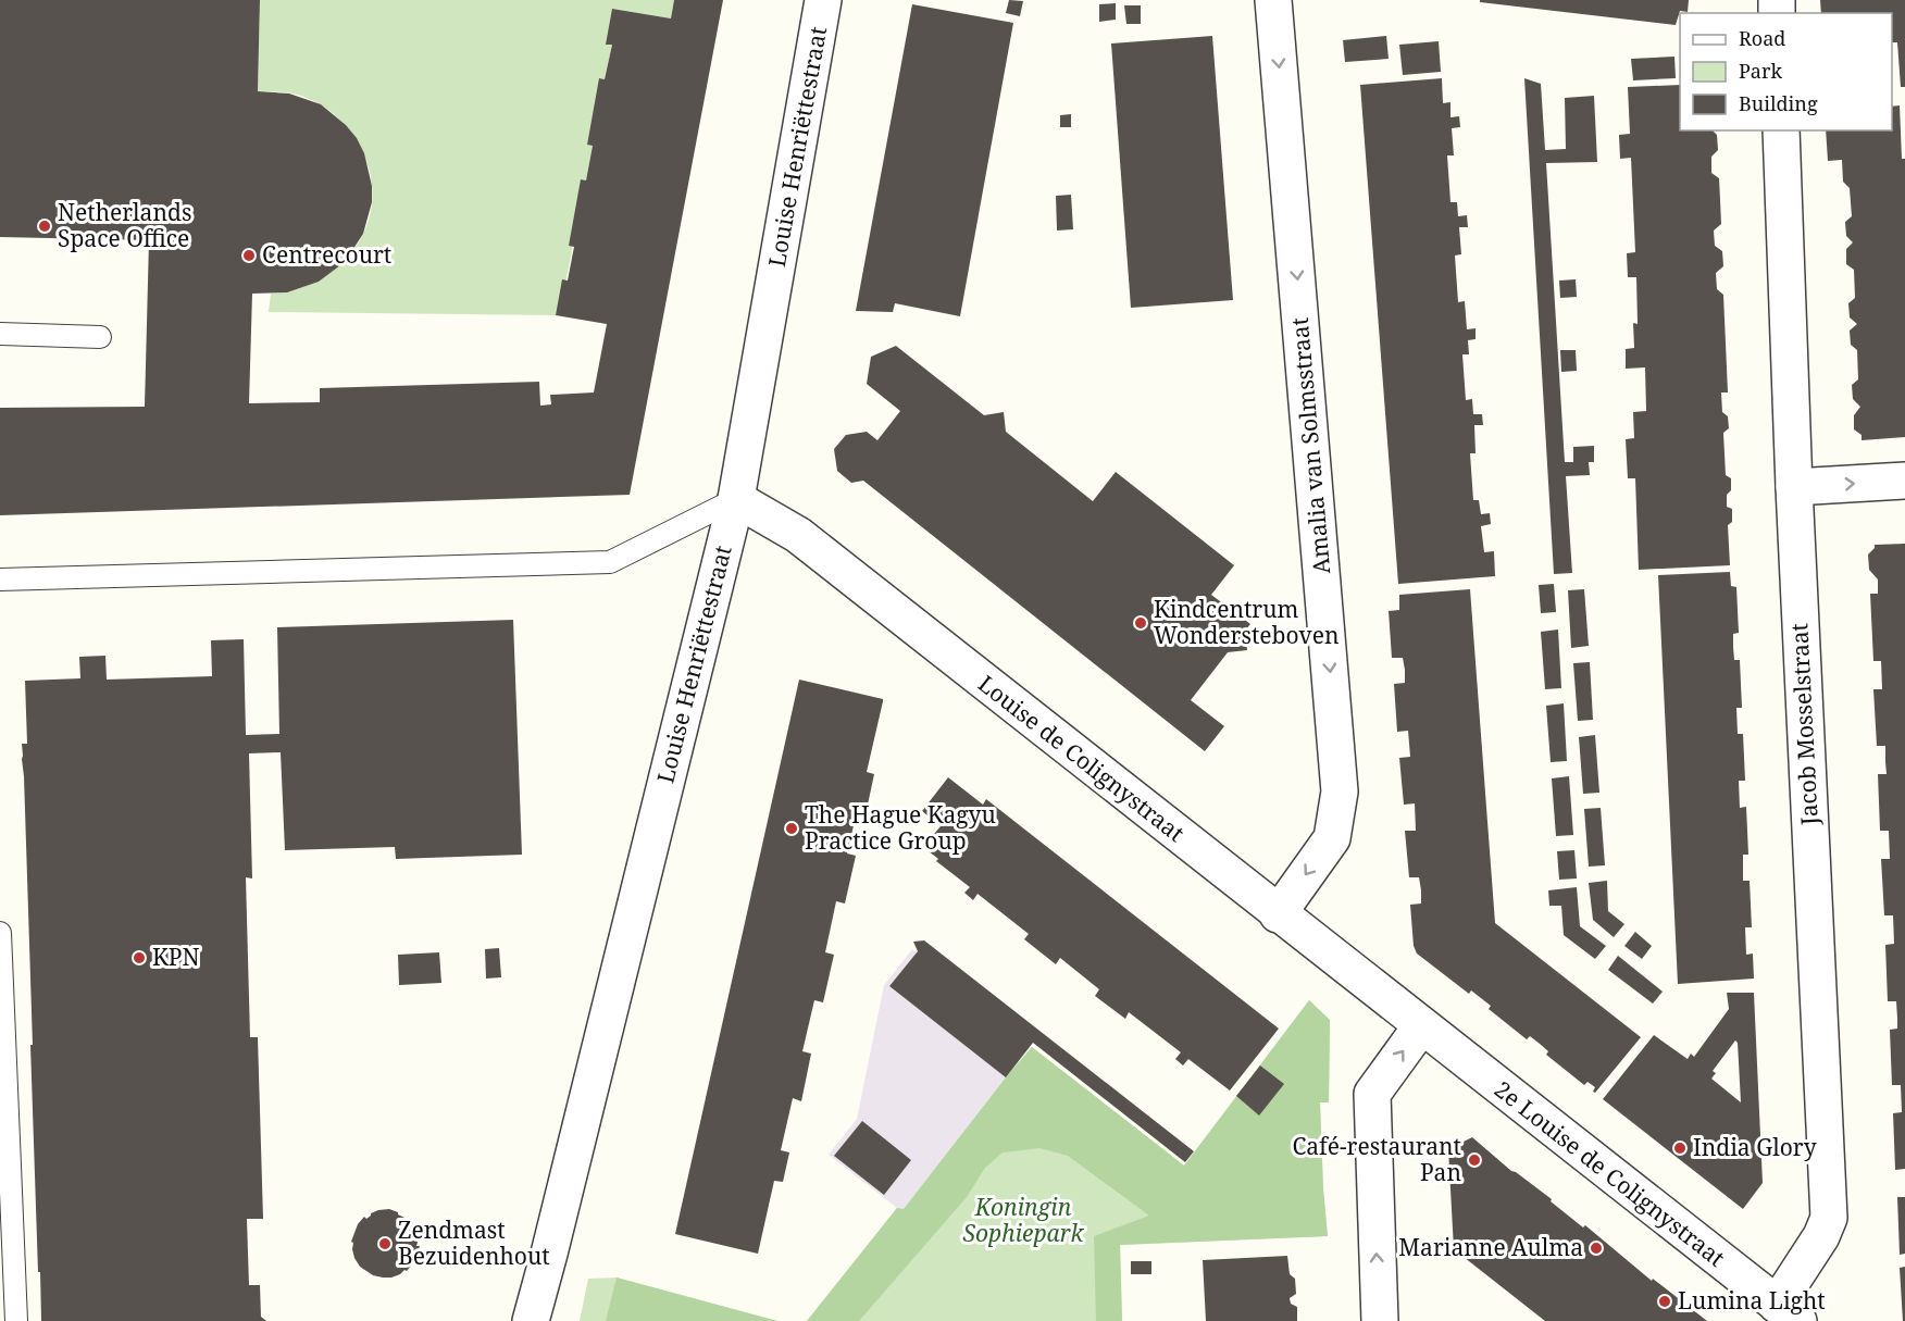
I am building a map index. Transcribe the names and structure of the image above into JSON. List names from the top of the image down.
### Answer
{
  "streets": {
    "street": [
      "Louise Henriëttestraat",
      "Amalia van Solmsstraat",
      "Jacob Mosselstraat",
      "Louise de Colignystraat",
      "2e Louise de Colignystraat"
    ]
  },
  "crossings": [
    ["Louise Henriëttestraat", "Louise de Colignystraat"],
    ["Amalia van Solmsstraat", "Louise de Colignystraat"],
    ["Jacob Mosselstraat", "2e Louise de Colignystraat"],
    ["Louise de Colignystraat", "2e Louise de Colignystraat"]
  ],
  "one_way": ["Amalia van Solmsstraat"],
  "parks": ["Koningin Sophiepark"],
  "places": [
    "Netherlands Space Office",
    "Centrecourt",
    "Kindcentrum Wondersteboven",
    "The Hague Kagyu Practice Group",
    "KPN",
    "India Glory",
    "Café-restaurant Pan",
    "Zendmast Bezuidenhout",
    "Marianne Aulma",
    "Lumina Light"
  ],
  "legend": ["Road", "Park", "Building"]
}
